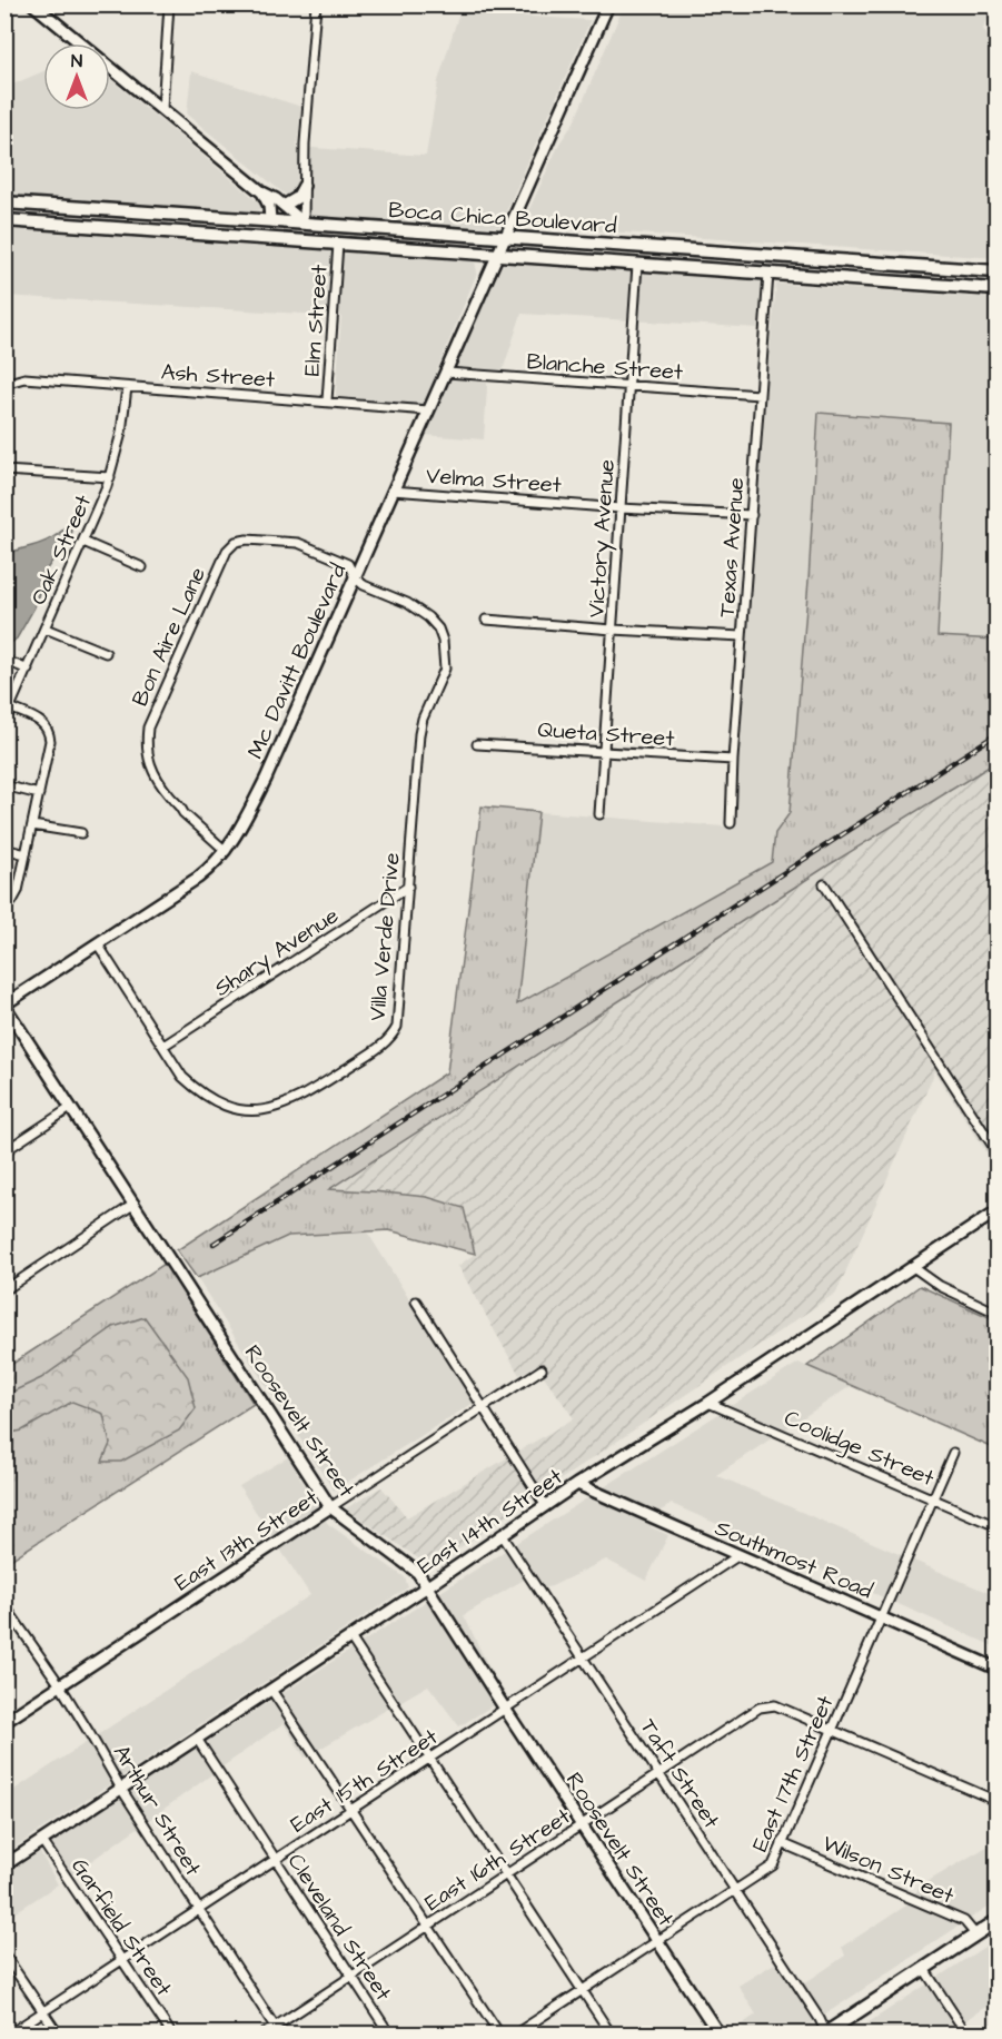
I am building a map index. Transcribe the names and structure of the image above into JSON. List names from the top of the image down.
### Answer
{
  "streets": {
    "main road": ["Boca Chica Boulevard"],
    "street": [
      "Elm Street",
      "Blanche Street",
      "Ash Street",
      "Velma Street",
      "Victory Avenue",
      "Texas Avenue",
      "Oak Street",
      "Bon Aire Lane",
      "Mc Davitt Boulevard",
      "Queta Street",
      "Villa Verde Drive",
      "Shary Avenue",
      "Roosevelt Street",
      "Coolidge Street",
      "East 14th Street",
      "East 13th Street",
      "Southmost Road",
      "Taft Street",
      "East 17th Street",
      "East 15th Street",
      "Arthur Street",
      "East 16th Street",
      "Wilson Street",
      "Garfield Street",
      "Cleveland Street"
    ]
  },
  "crossings": [
    ["Boca Chica Boulevard", "Elm Street"],
    ["Boca Chica Boulevard", "Victory Avenue"],
    ["Boca Chica Boulevard", "Texas Avenue"],
    ["Boca Chica Boulevard", "Mc Davitt Boulevard"],
    ["Elm Street", "Ash Street"],
    ["Blanche Street", "Victory Avenue"],
    ["Blanche Street", "Texas Avenue"],
    ["Blanche Street", "Mc Davitt Boulevard"],
    ["Ash Street", "Oak Street"],
    ["Ash Street", "Mc Davitt Boulevard"],
    ["Velma Street", "Victory Avenue"],
    ["Velma Street", "Texas Avenue"],
    ["Velma Street", "Mc Davitt Boulevard"],
    ["Victory Avenue", "Queta Street"],
    ["Texas Avenue", "Queta Street"],
    ["Bon Aire Lane", "Mc Davitt Boulevard"],
    ["Bon Aire Lane", "Villa Verde Drive"],
    ["Mc Davitt Boulevard", "Villa Verde Drive"],
    ["Mc Davitt Boulevard", "Roosevelt Street"],
    ["Villa Verde Drive", "Shary Avenue"],
    ["Roosevelt Street", "East 14th Street"],
    ["Roosevelt Street", "East 13th Street"],
    ["Roosevelt Street", "East 17th Street"],
    ["Roosevelt Street", "East 15th Street"],
    ["Roosevelt Street", "East 16th Street"],
    ["Coolidge Street", "East 14th Street"],
    ["Coolidge Street", "East 17th Street"],
    ["East 14th Street", "Southmost Road"],
    ["East 14th Street", "Taft Street"],
    ["East 14th Street", "Arthur Street"],
    ["East 14th Street", "Garfield Street"],
    ["East 14th Street", "Cleveland Street"],
    ["East 13th Street", "Arthur Street"],
    ["Southmost Road", "East 17th Street"],
    ["Southmost Road", "East 15th Street"],
    ["Taft Street", "East 17th Street"],
    ["Taft Street", "East 15th Street"],
    ["Taft Street", "East 16th Street"],
    ["East 17th Street", "East 16th Street"],
    ["East 17th Street", "Wilson Street"],
    ["East 15th Street", "Arthur Street"],
    ["East 15th Street", "Garfield Street"],
    ["East 15th Street", "Cleveland Street"],
    ["Arthur Street", "East 16th Street"],
    ["East 16th Street", "Cleveland Street"]
  ],
  "north": "top"
}
